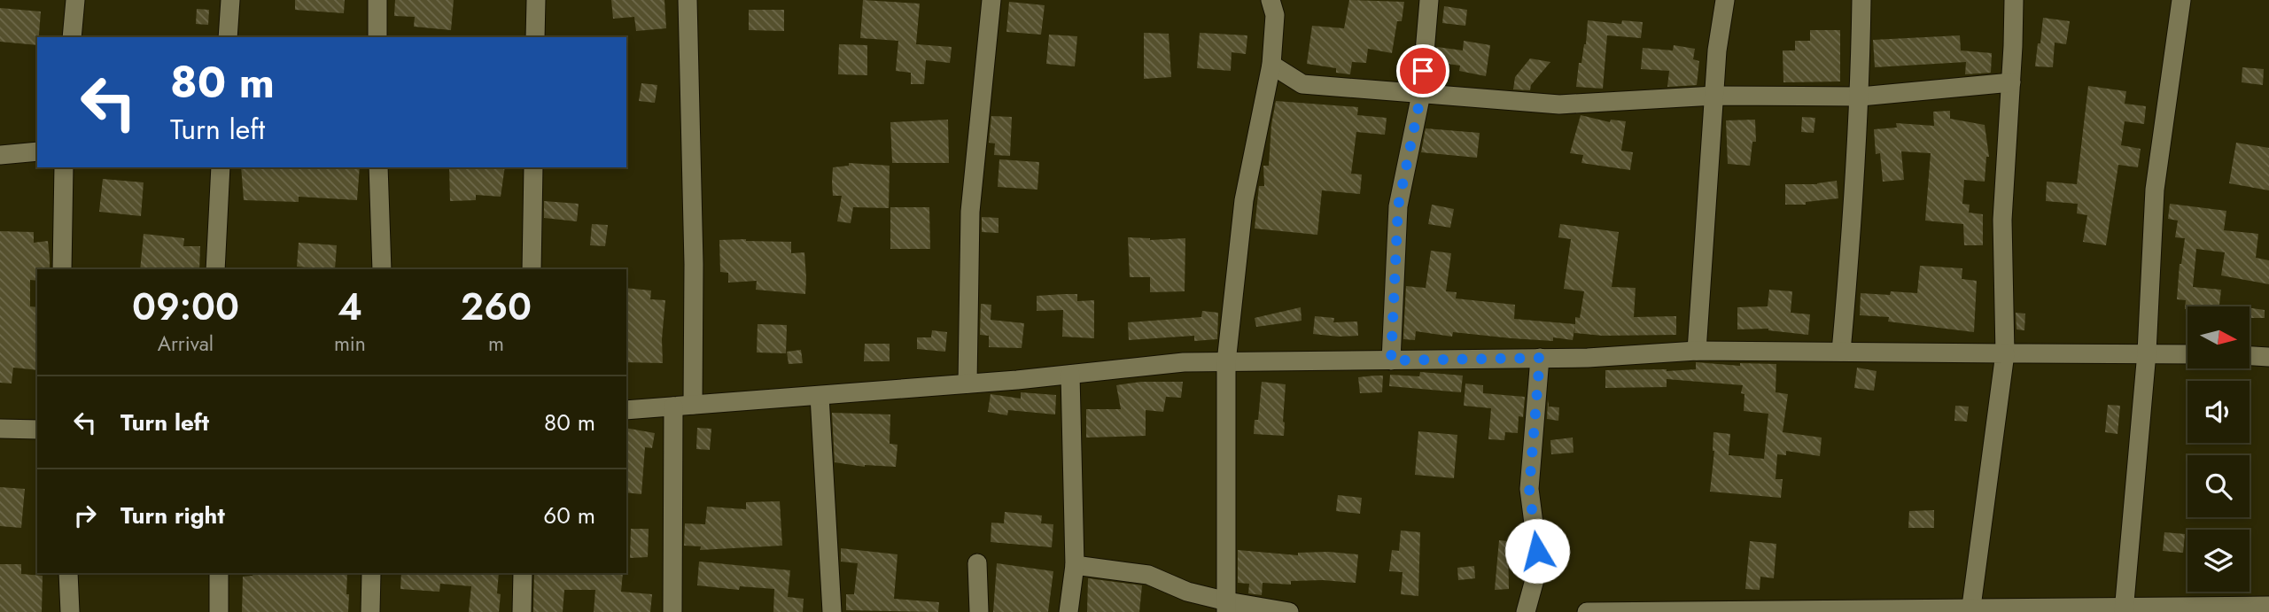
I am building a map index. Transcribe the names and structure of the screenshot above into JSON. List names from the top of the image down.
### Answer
{
  "north": "right",
  "page": {
    "turn": ["80 m", "Turn left"],
    "eta": [
      "09:00",
      "Arrival",
      "4",
      "min",
      "260",
      "m"
    ],
    "list": [
      {
        "name": "Turn left",
        "value": "80 m"
      },
      {
        "name": "Turn right",
        "value": "60 m"
      }
    ]
  }
}
